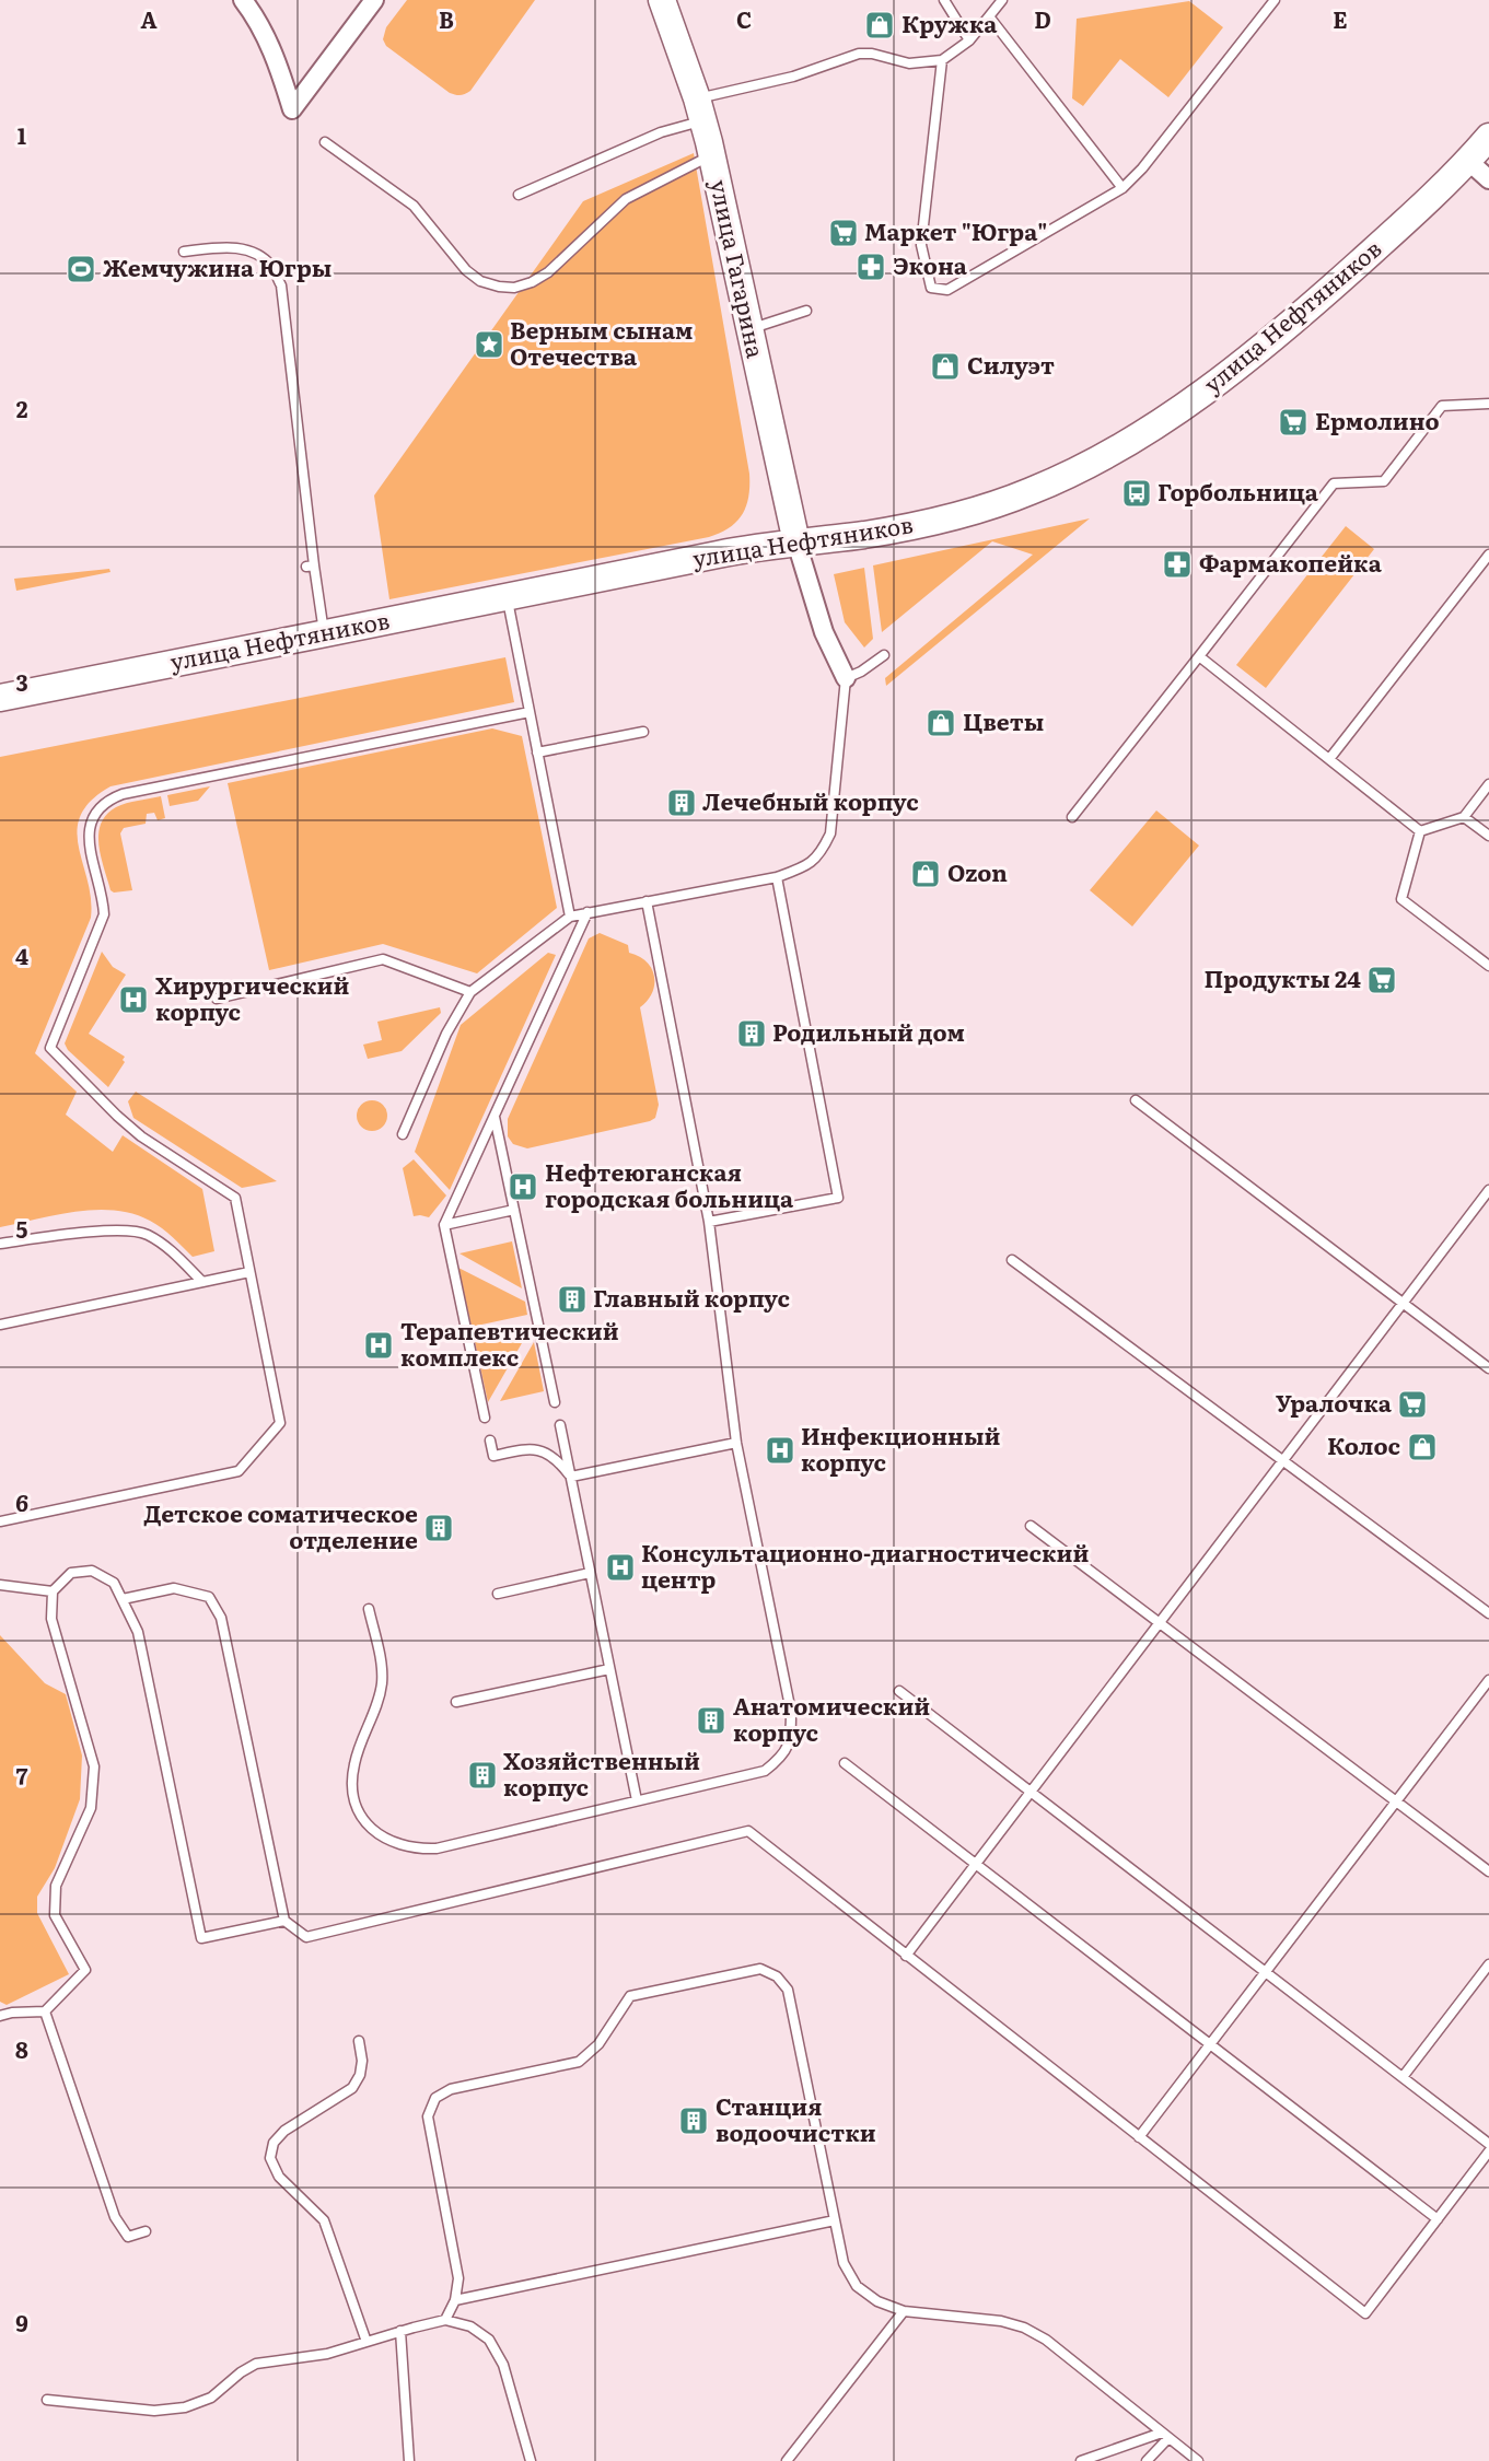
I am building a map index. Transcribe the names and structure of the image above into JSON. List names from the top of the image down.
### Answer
{
  "streets": {
    "main road": ["улица Гагарина", "улица Нефтяников"]
  },
  "crossings": [
    ["улица Гагарина", "улица Нефтяников"]
  ],
  "places": {
    "shop": [
      "Кружка",
      "Силуэт",
      "Цветы",
      "Ozon",
      "Колос"
    ],
    "supermarket": [
      "Маркет \"Югра\"",
      "Ермолино",
      "Продукты 24",
      "Уралочка"
    ],
    "pharmacy": ["Экона", "Фармакопейка"],
    "sports": ["Жемчужина Югры"],
    "place": ["Верным сынам Отечества"],
    "bus stop": ["Горбольница"],
    "building": [
      "Лечебный корпус",
      "Родильный дом",
      "Главный корпус",
      "Детское соматическое отделение",
      "Анатомический корпус",
      "Хозяйственный корпус",
      "Станция водоочистки"
    ],
    "hospital": [
      "Хирургический корпус",
      "Нефтеюганская городская больница",
      "Терапевтический комплекс",
      "Инфекционный корпус",
      "Консультационно-диагностический центр"
    ]
  },
  "grid": {
    "columns": [
      "A",
      "B",
      "C",
      "D",
      "E"
    ],
    "rows": [
      "1",
      "2",
      "3",
      "4",
      "5",
      "6",
      "7",
      "8",
      "9"
    ]
  }
}
